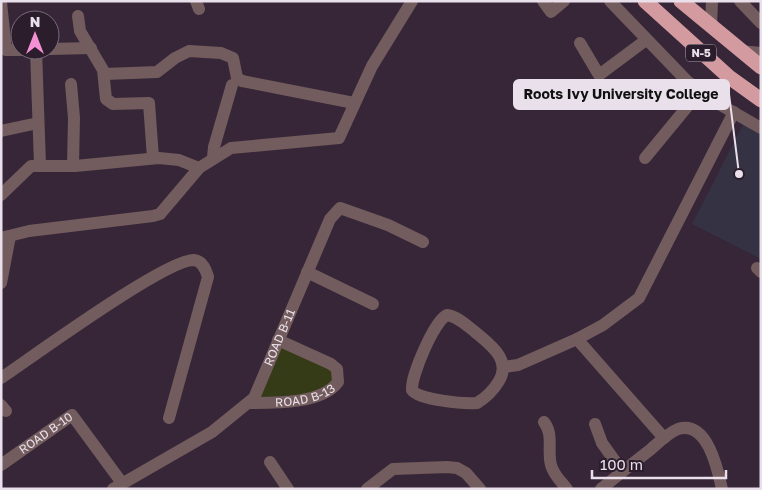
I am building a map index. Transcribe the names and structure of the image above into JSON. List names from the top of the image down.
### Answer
{
  "streets": {
    "highway": ["N-5"],
    "street": ["ROAD B-11", "ROAD B-13", "ROAD B-10"]
  },
  "crossings": [
    ["ROAD B-11", "ROAD B-13"],
    ["ROAD B-11", "ROAD B-10"]
  ],
  "places": ["Roots Ivy University College"],
  "scale_bar": "100 m",
  "north": "top"
}
